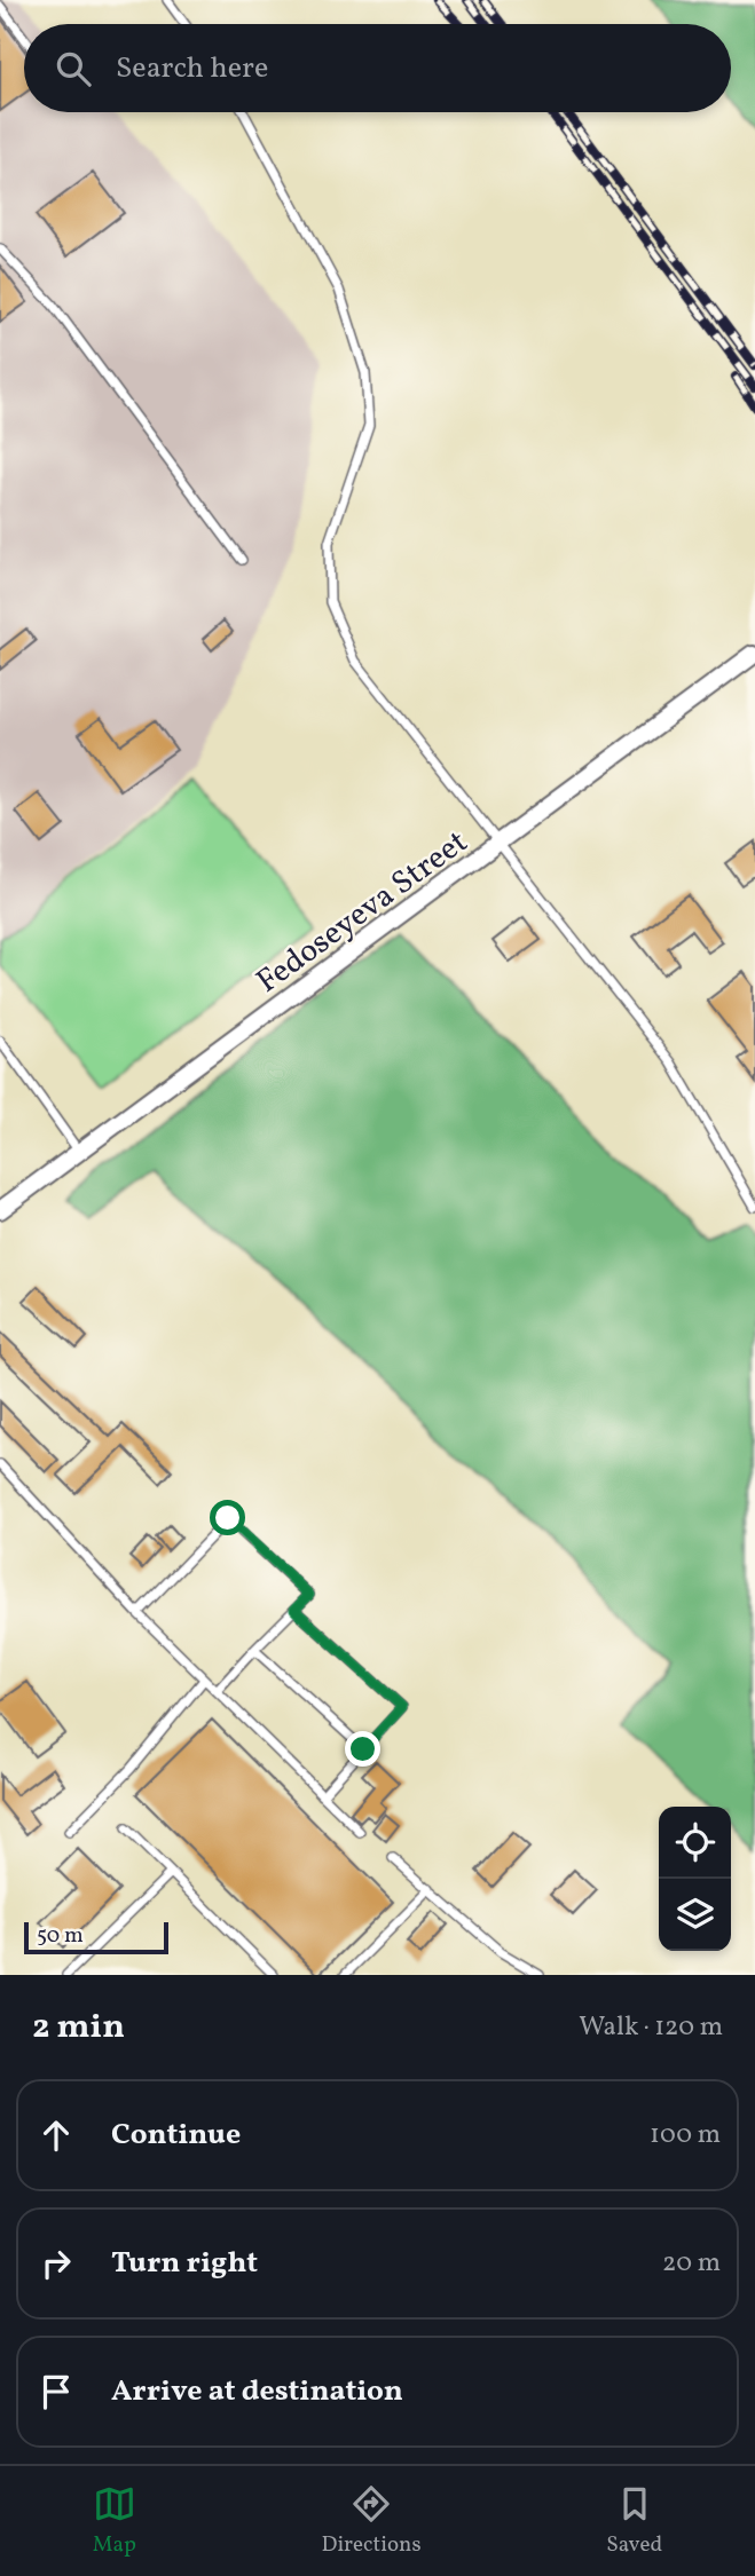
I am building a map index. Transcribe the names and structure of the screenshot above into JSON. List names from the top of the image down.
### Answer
{
  "streets": {
    "street": ["Fedoseyeva Street"]
  },
  "scale_bar": "50 m",
  "page": {
    "search": "Search here",
    "scale": "50 m",
    "heading": ["2 min", "Walk · 120 m"],
    "list": [
      ["Continue", "100 m"],
      ["Turn right", "20 m"],
      "Arrive at destination"
    ],
    "nav": ["Map", "Directions", "Saved"]
  }
}
